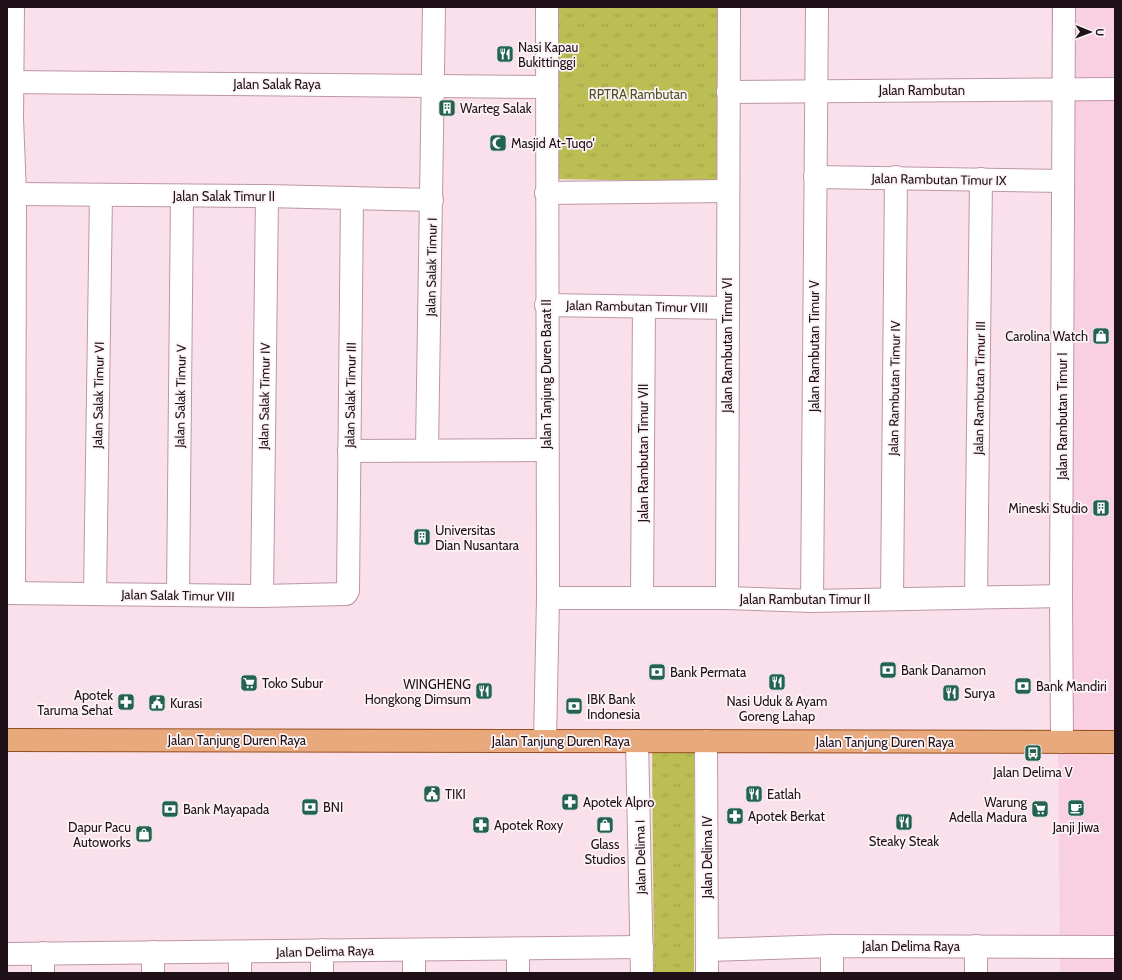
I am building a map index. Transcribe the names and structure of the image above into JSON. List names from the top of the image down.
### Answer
{
  "streets": {
    "main road": ["Jalan Tanjung Duren Raya"],
    "street": [
      "Jalan Salak Raya",
      "Jalan Rambutan",
      "Jalan Rambutan Timur IX",
      "Jalan Salak Timur II",
      "Jalan Salak Timur I",
      "Jalan Rambutan Timur VIII",
      "Jalan Rambutan Timur VI",
      "Jalan Rambutan Timur V",
      "Jalan Tanjung Duren Barat II",
      "Jalan Rambutan Timur IV",
      "Jalan Rambutan Timur III",
      "Jalan Salak Timur VI",
      "Jalan Salak Timur III",
      "Jalan Salak Timur V",
      "Jalan Salak Timur IV",
      "Jalan Rambutan Timur I",
      "Jalan Rambutan Timur VII",
      "Jalan Salak Timur VIII",
      "Jalan Rambutan Timur II",
      "Jalan Delima I",
      "Jalan Delima IV",
      "Jalan Delima Raya"
    ]
  },
  "crossings": [
    ["Jalan Salak Raya", "Jalan Salak Timur I"],
    ["Jalan Salak Raya", "Jalan Tanjung Duren Barat II"],
    ["Jalan Rambutan", "Jalan Rambutan Timur VI"],
    ["Jalan Rambutan", "Jalan Rambutan Timur V"],
    ["Jalan Rambutan", "Jalan Rambutan Timur I"],
    ["Jalan Rambutan Timur IX", "Jalan Rambutan Timur V"],
    ["Jalan Rambutan Timur IX", "Jalan Rambutan Timur IV"],
    ["Jalan Rambutan Timur IX", "Jalan Rambutan Timur III"],
    ["Jalan Rambutan Timur IX", "Jalan Rambutan Timur I"],
    ["Jalan Salak Timur II", "Jalan Salak Timur I"],
    ["Jalan Salak Timur II", "Jalan Salak Timur VI"],
    ["Jalan Salak Timur II", "Jalan Salak Timur III"],
    ["Jalan Salak Timur II", "Jalan Salak Timur V"],
    ["Jalan Salak Timur II", "Jalan Salak Timur IV"],
    ["Jalan Rambutan Timur VIII", "Jalan Rambutan Timur VI"],
    ["Jalan Rambutan Timur VIII", "Jalan Tanjung Duren Barat II"],
    ["Jalan Rambutan Timur VIII", "Jalan Rambutan Timur VII"],
    ["Jalan Rambutan Timur VI", "Jalan Rambutan Timur II"],
    ["Jalan Rambutan Timur V", "Jalan Rambutan Timur II"],
    ["Jalan Tanjung Duren Barat II", "Jalan Rambutan Timur II"],
    ["Jalan Tanjung Duren Barat II", "Jalan Tanjung Duren Raya"],
    ["Jalan Rambutan Timur IV", "Jalan Rambutan Timur II"],
    ["Jalan Rambutan Timur III", "Jalan Rambutan Timur II"],
    ["Jalan Salak Timur VI", "Jalan Salak Timur VIII"],
    ["Jalan Salak Timur III", "Jalan Salak Timur VIII"],
    ["Jalan Salak Timur V", "Jalan Salak Timur VIII"],
    ["Jalan Salak Timur IV", "Jalan Salak Timur VIII"],
    ["Jalan Rambutan Timur I", "Jalan Rambutan Timur II"],
    ["Jalan Rambutan Timur I", "Jalan Tanjung Duren Raya"],
    ["Jalan Rambutan Timur VII", "Jalan Rambutan Timur II"],
    ["Jalan Tanjung Duren Raya", "Jalan Delima I"],
    ["Jalan Tanjung Duren Raya", "Jalan Delima IV"],
    ["Jalan Delima I", "Jalan Delima Raya"],
    ["Jalan Delima IV", "Jalan Delima Raya"]
  ],
  "parks": ["RPTRA Rambutan"],
  "places": {
    "restaurant": [
      "Nasi Kapau Bukittinggi",
      "Nasi Uduk & Ayam Goreng Lahap",
      "WINGHENG Hongkong Dimsum",
      "Surya",
      "Eatlah",
      "Steaky Steak"
    ],
    "building": ["Warteg Salak", "Mineski Studio", "Universitas Dian Nusantara"],
    "mosque": ["Masjid At-Tuqo'"],
    "shop": ["Carolina Watch", "Glass Studios", "Dapur Pacu Autoworks"],
    "bank": [
      "Bank Danamon",
      "Bank Permata",
      "Bank Mandiri",
      "IBK Bank Indonesia",
      "BNI",
      "Bank Mayapada"
    ],
    "supermarket": ["Toko Subur", "Warung Adella Madura"],
    "pharmacy": [
      "Apotek Taruma Sehat",
      "Apotek Alpro",
      "Apotek Berkat",
      "Apotek Roxy"
    ],
    "public building": ["Kurasi", "TIKI"],
    "bus stop": ["Jalan Delima V"],
    "cafe": ["Janji Jiwa"]
  },
  "north": "right"
}
